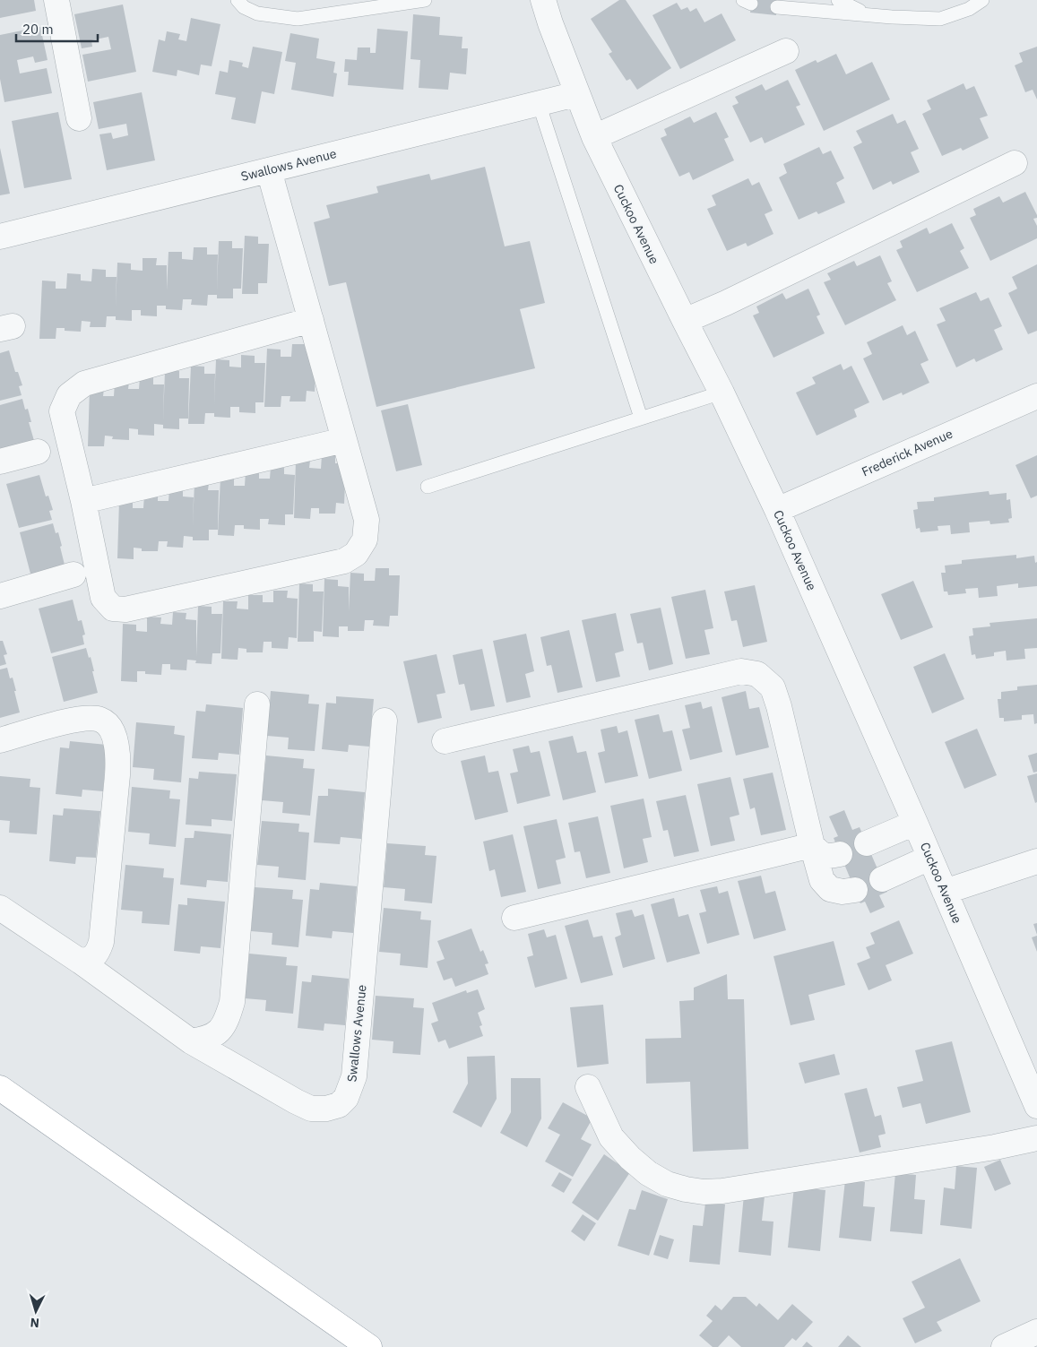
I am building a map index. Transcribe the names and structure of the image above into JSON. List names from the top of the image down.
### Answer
{
  "streets": {
    "street": ["Swallows Avenue", "Cuckoo Avenue", "Frederick Avenue"]
  },
  "crossings": [
    ["Swallows Avenue", "Cuckoo Avenue"],
    ["Cuckoo Avenue", "Frederick Avenue"]
  ],
  "scale_bar": "20 m",
  "north": "bottom"
}
